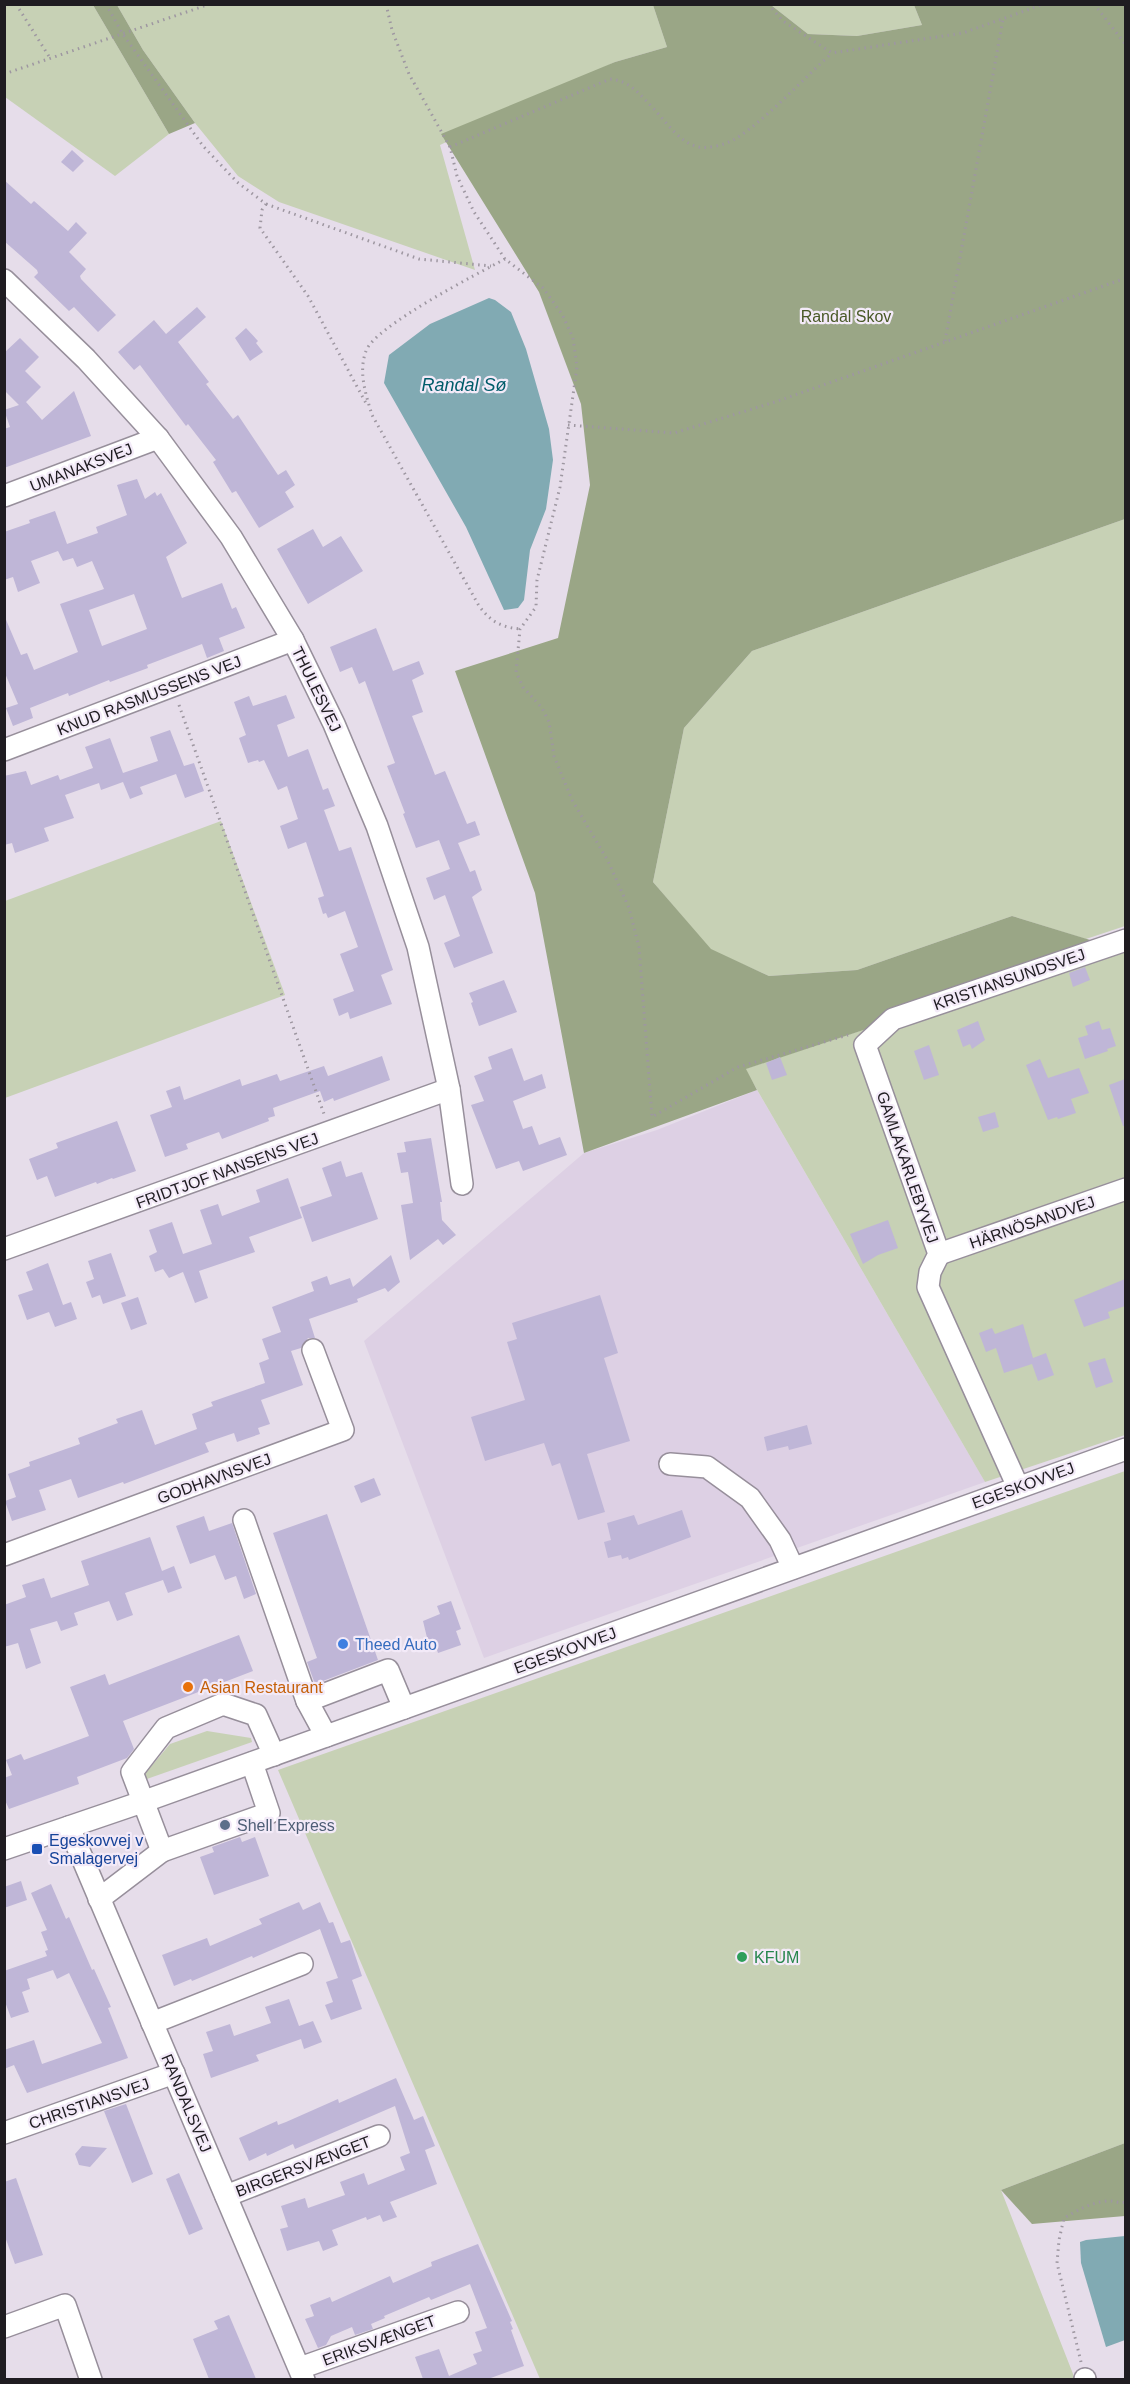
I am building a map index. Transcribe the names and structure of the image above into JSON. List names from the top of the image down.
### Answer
{
  "streets": {
    "street": [
      "UMANAKSVEJ",
      "THULESVEJ",
      "KNUD RASMUSSENS VEJ",
      "KRISTIANSUNDSVEJ",
      "GAMLAKARLEBYVEJ",
      "FRIDTJOF NANSENS VEJ",
      "HÄRNÖSANDVEJ",
      "GODHAVNSVEJ",
      "EGESKOVVEJ",
      "CHRISTIANSVEJ",
      "RANDALSVEJ",
      "BIRGERSVÆNGET",
      "ERIKSVÆNGET"
    ]
  },
  "crossings": [
    ["UMANAKSVEJ", "THULESVEJ"],
    ["THULESVEJ", "KNUD RASMUSSENS VEJ"],
    ["THULESVEJ", "FRIDTJOF NANSENS VEJ"],
    ["KRISTIANSUNDSVEJ", "GAMLAKARLEBYVEJ"],
    ["GAMLAKARLEBYVEJ", "HÄRNÖSANDVEJ"],
    ["GAMLAKARLEBYVEJ", "EGESKOVVEJ"],
    ["EGESKOVVEJ", "RANDALSVEJ"],
    ["CHRISTIANSVEJ", "RANDALSVEJ"],
    ["RANDALSVEJ", "BIRGERSVÆNGET"],
    ["RANDALSVEJ", "ERIKSVÆNGET"]
  ],
  "water": ["Randal Sø"],
  "parks": ["Randal Skov"],
  "places": {
    "other": [
      "Theed Auto",
      "Asian Restaurant",
      "Shell Express",
      "KFUM"
    ],
    "transit": ["Egeskovvej v Smalagervej"]
  }
}
